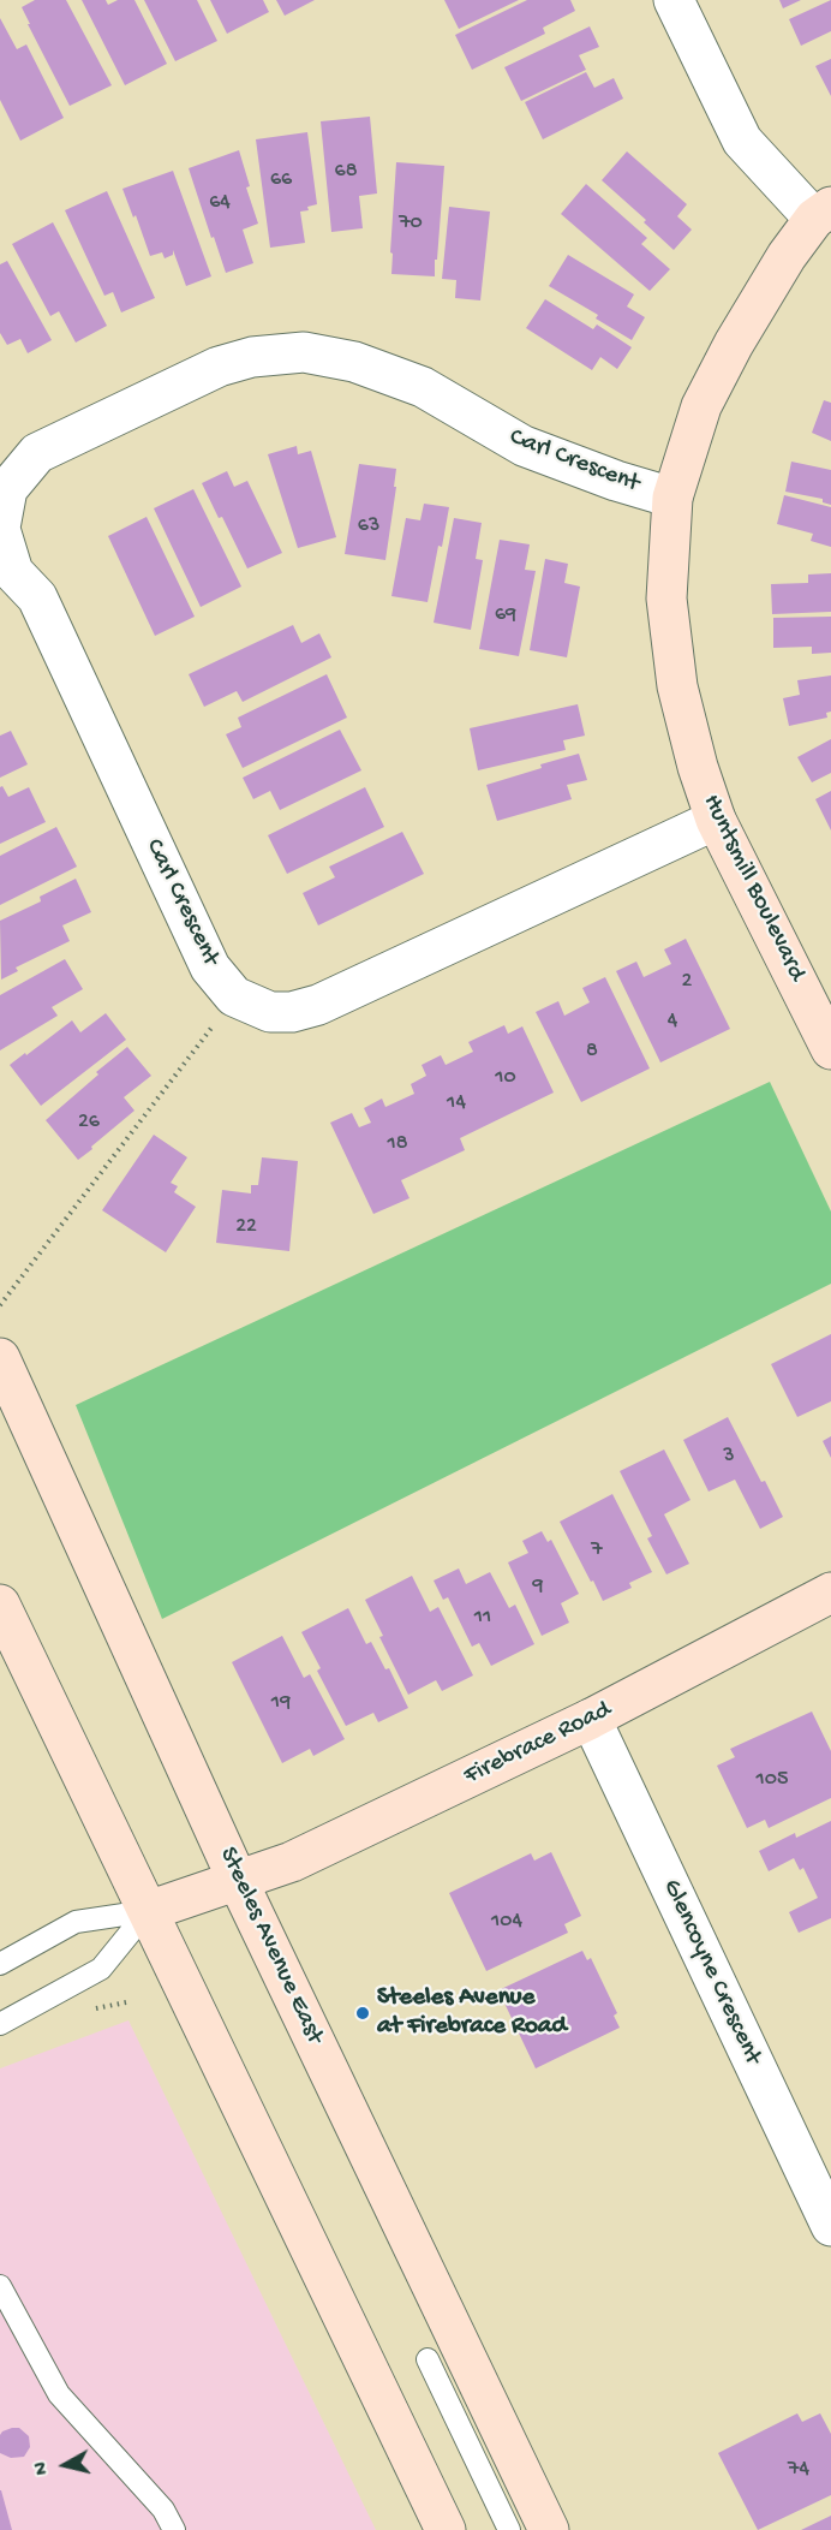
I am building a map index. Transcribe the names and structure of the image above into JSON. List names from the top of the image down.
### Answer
{
  "streets": {
    "main road": ["Huntsmill Boulevard", "Firebrace Road", "Steeles Avenue East"],
    "street": ["Carl Crescent", "Glencoyne Crescent"]
  },
  "crossings": [
    ["Carl Crescent", "Huntsmill Boulevard"],
    ["Firebrace Road", "Steeles Avenue East"],
    ["Firebrace Road", "Glencoyne Crescent"]
  ],
  "places": ["Steeles Avenue at Firebrace Road"],
  "house_numbers": [
    "68",
    "66",
    "64",
    "70",
    "63",
    "69",
    "2",
    "4",
    "8",
    "10",
    "14",
    "26",
    "18",
    "22",
    "3",
    "7",
    "9",
    "11",
    "19",
    "105",
    "104",
    "74"
  ],
  "north": "left"
}
